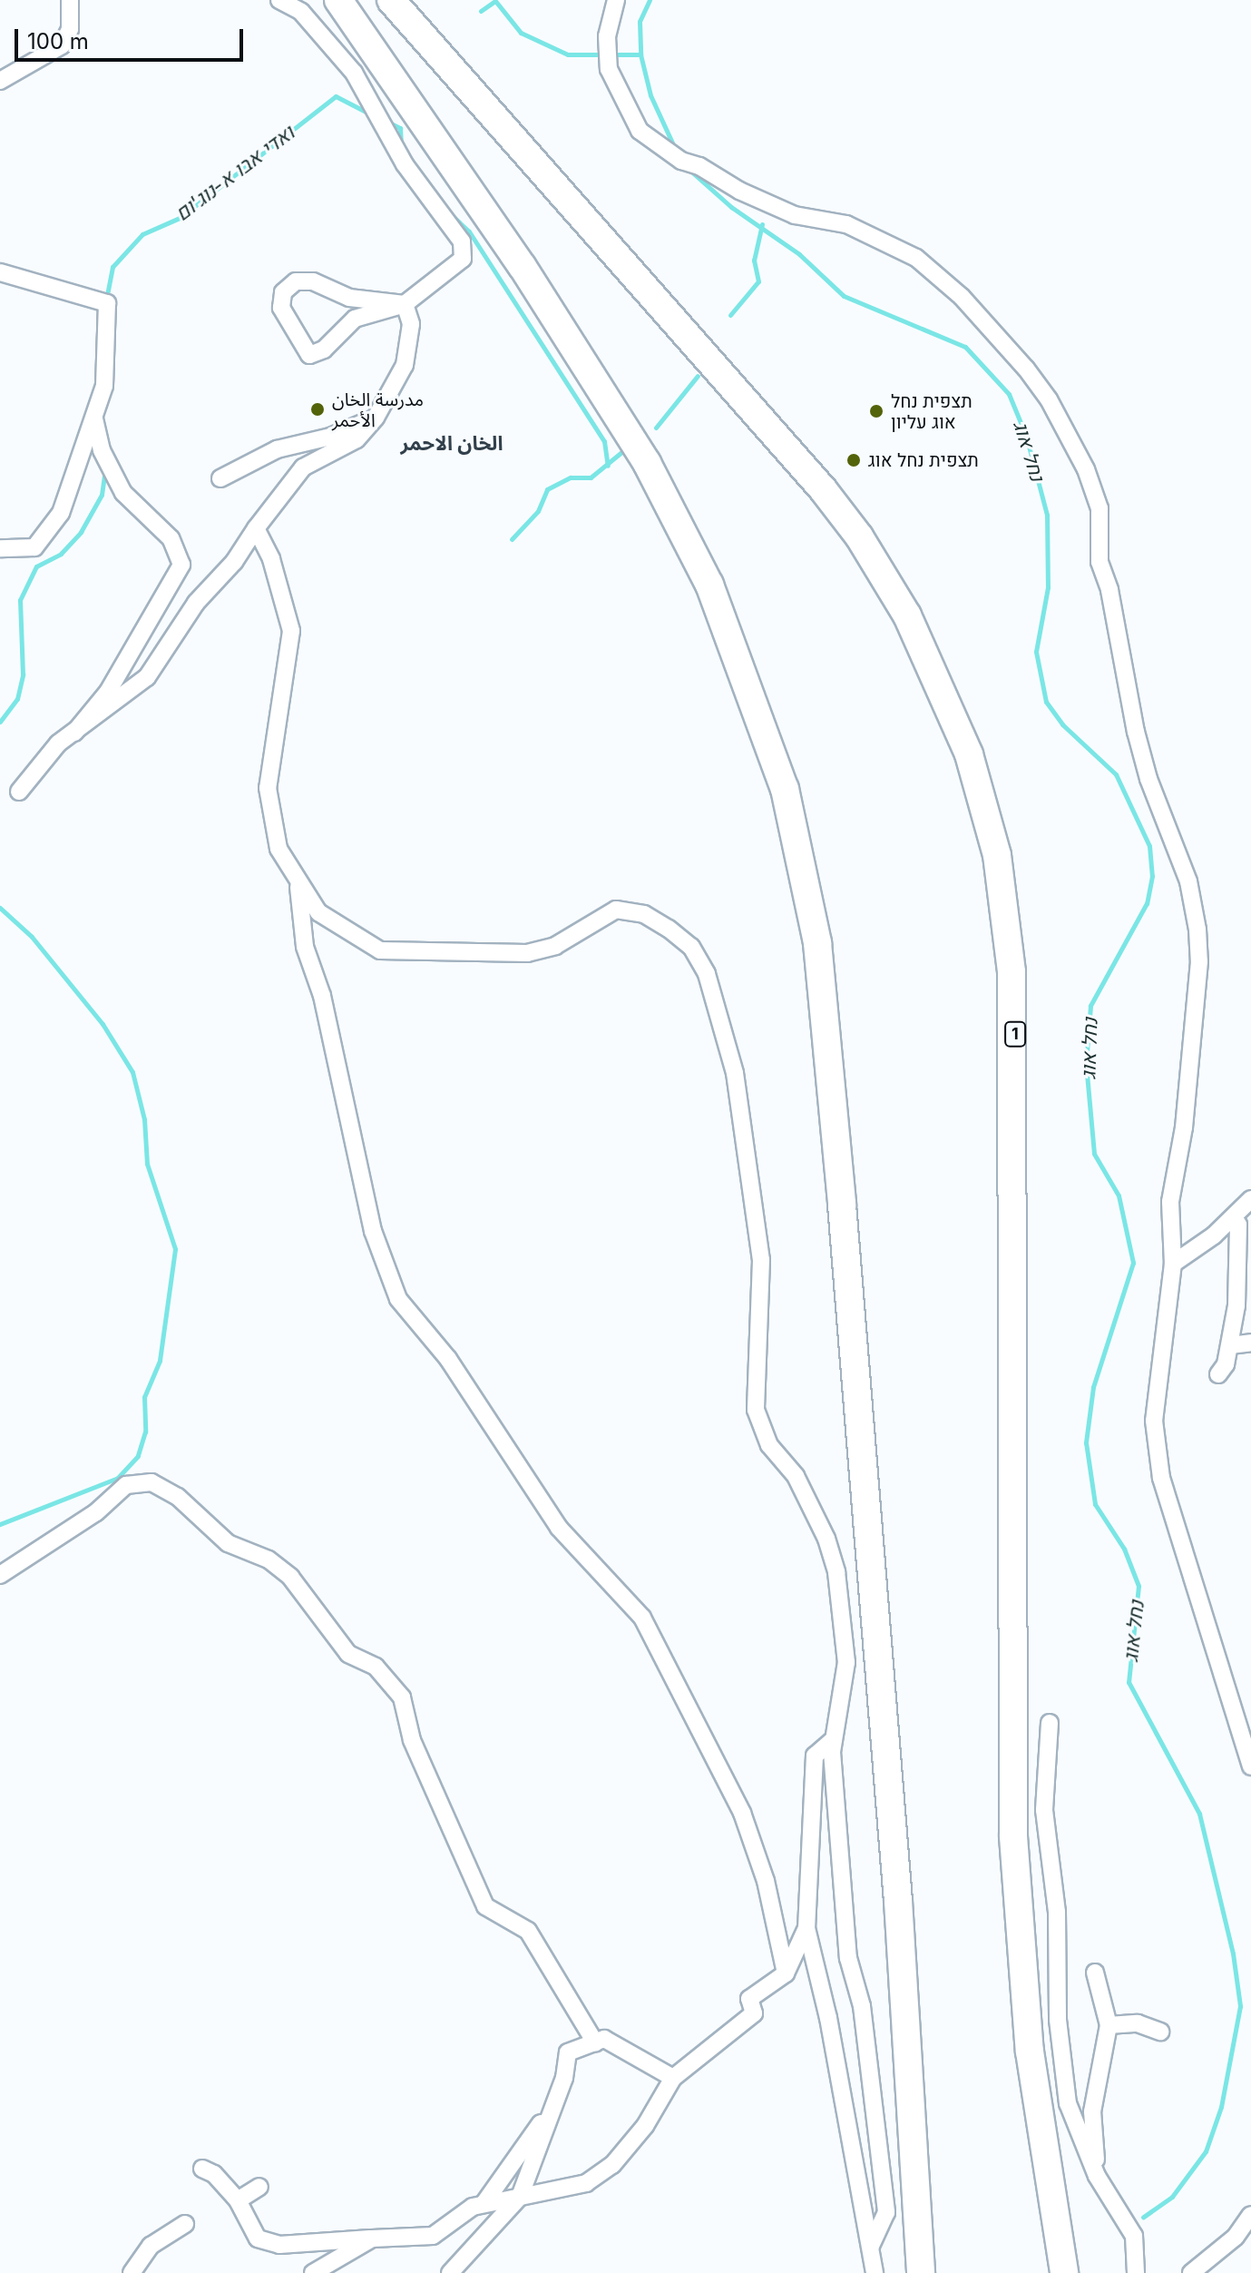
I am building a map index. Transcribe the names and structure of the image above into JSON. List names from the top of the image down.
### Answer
{
  "streets": {
    "highway": ["1"]
  },
  "districts": ["الخان الاحمر"],
  "water": ["ואדי אבו א-נוג'ום", "נחל אוג"],
  "places": ["مدرسة الخان الأحمر", "תצפית נחל אוג עליון", "תצפית נחל אוג"],
  "scale_bar": "100 m"
}
